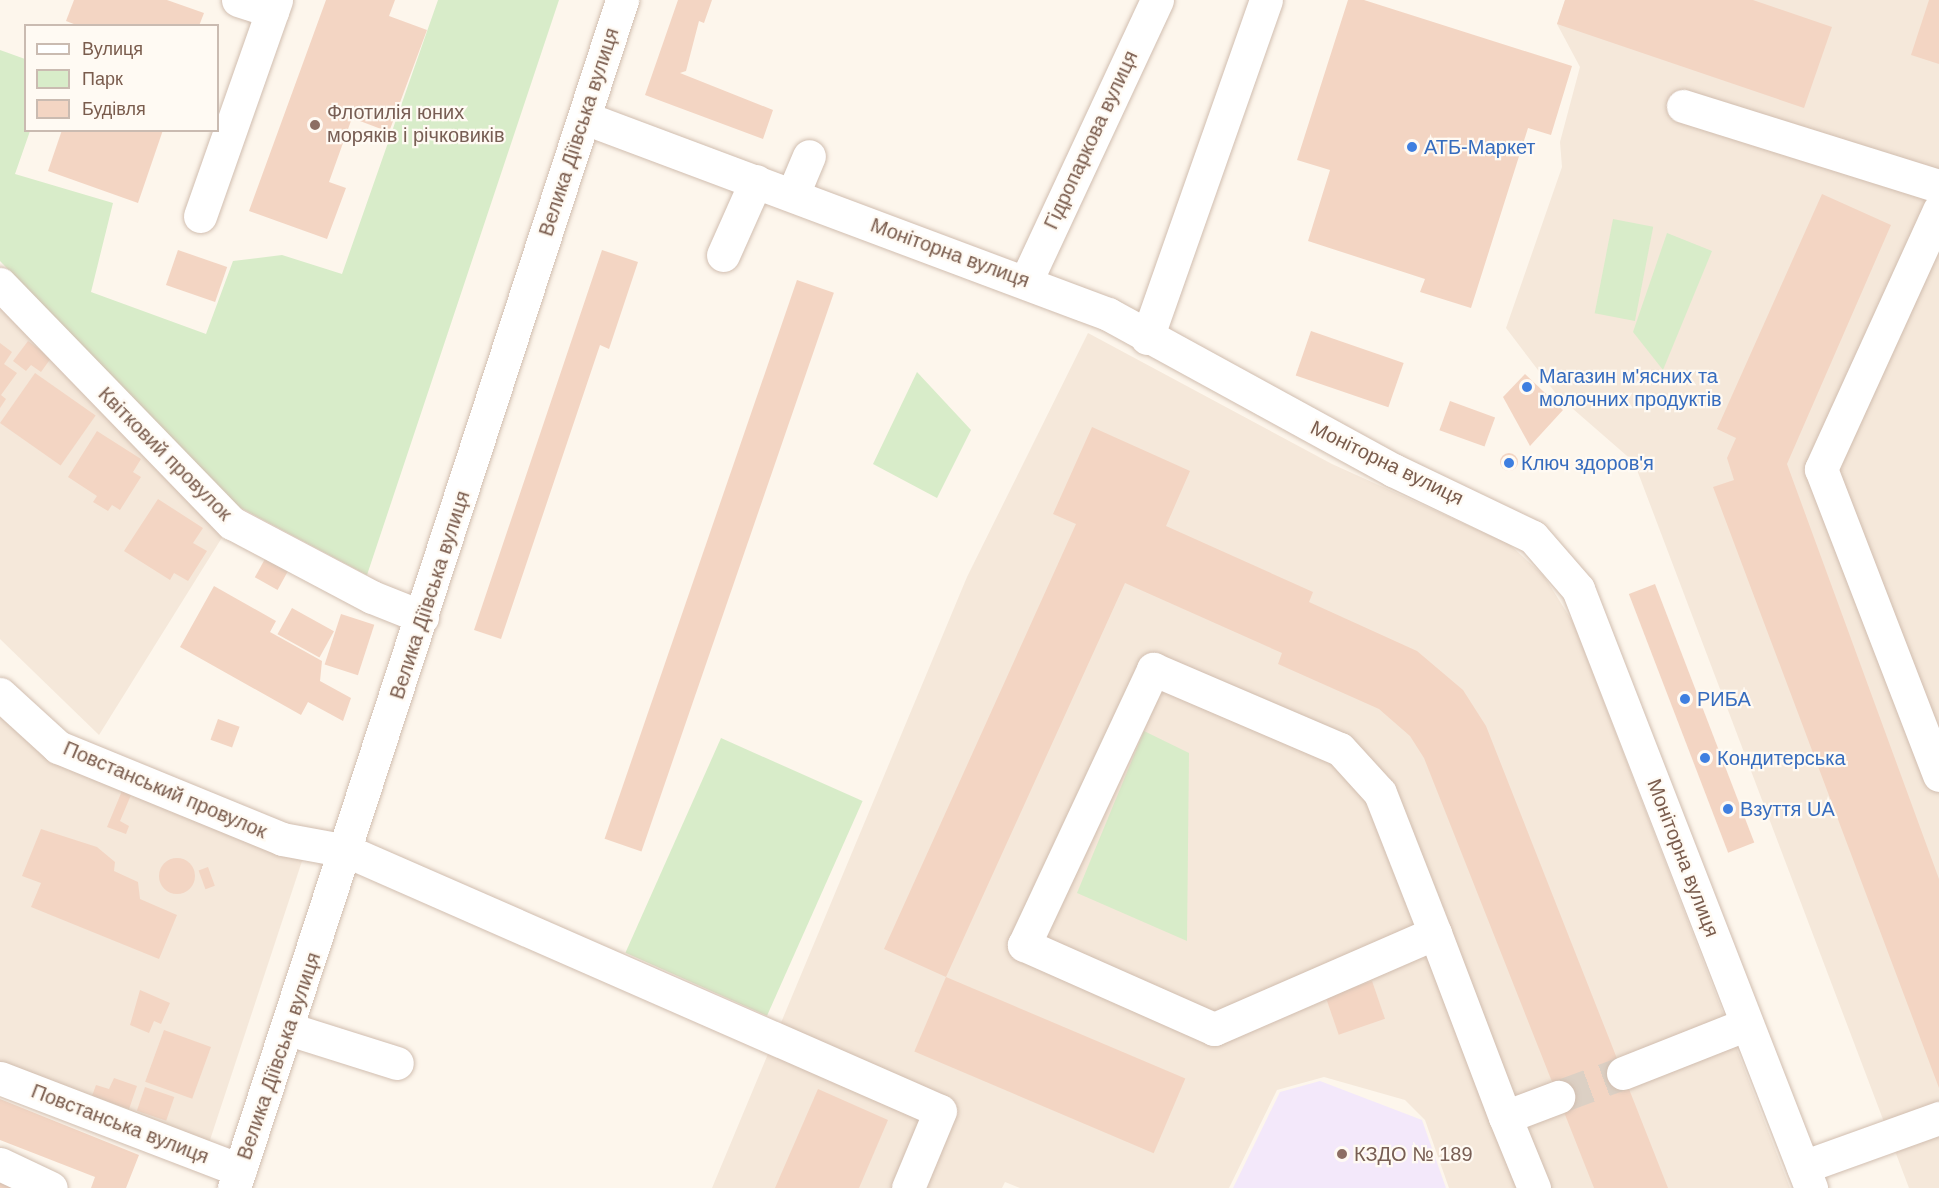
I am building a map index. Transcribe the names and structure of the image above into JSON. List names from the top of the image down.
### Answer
{
  "streets": {
    "street": [
      "Велика Діївська вулиця",
      "Гідропаркова вулиця",
      "Моніторна вулиця",
      "Квітковий провулок",
      "Повстанський провулок",
      "Повстанська вулиця"
    ]
  },
  "crossings": [
    ["Велика Діївська вулиця", "Моніторна вулиця"],
    ["Велика Діївська вулиця", "Квітковий провулок"],
    ["Велика Діївська вулиця", "Повстанський провулок"],
    ["Велика Діївська вулиця", "Повстанська вулиця"],
    ["Гідропаркова вулиця", "Моніторна вулиця"]
  ],
  "places": [
    "Флотилія юних моряків і річковиків",
    "АТБ-Маркет",
    "Магазин м'ясних та молочних продуктів",
    "Ключ здоров'я",
    "РИБА",
    "Кондитерська",
    "Взуття UA",
    "КЗДО № 189"
  ],
  "legend": ["Вулиця", "Парк", "Будівля"]
}
